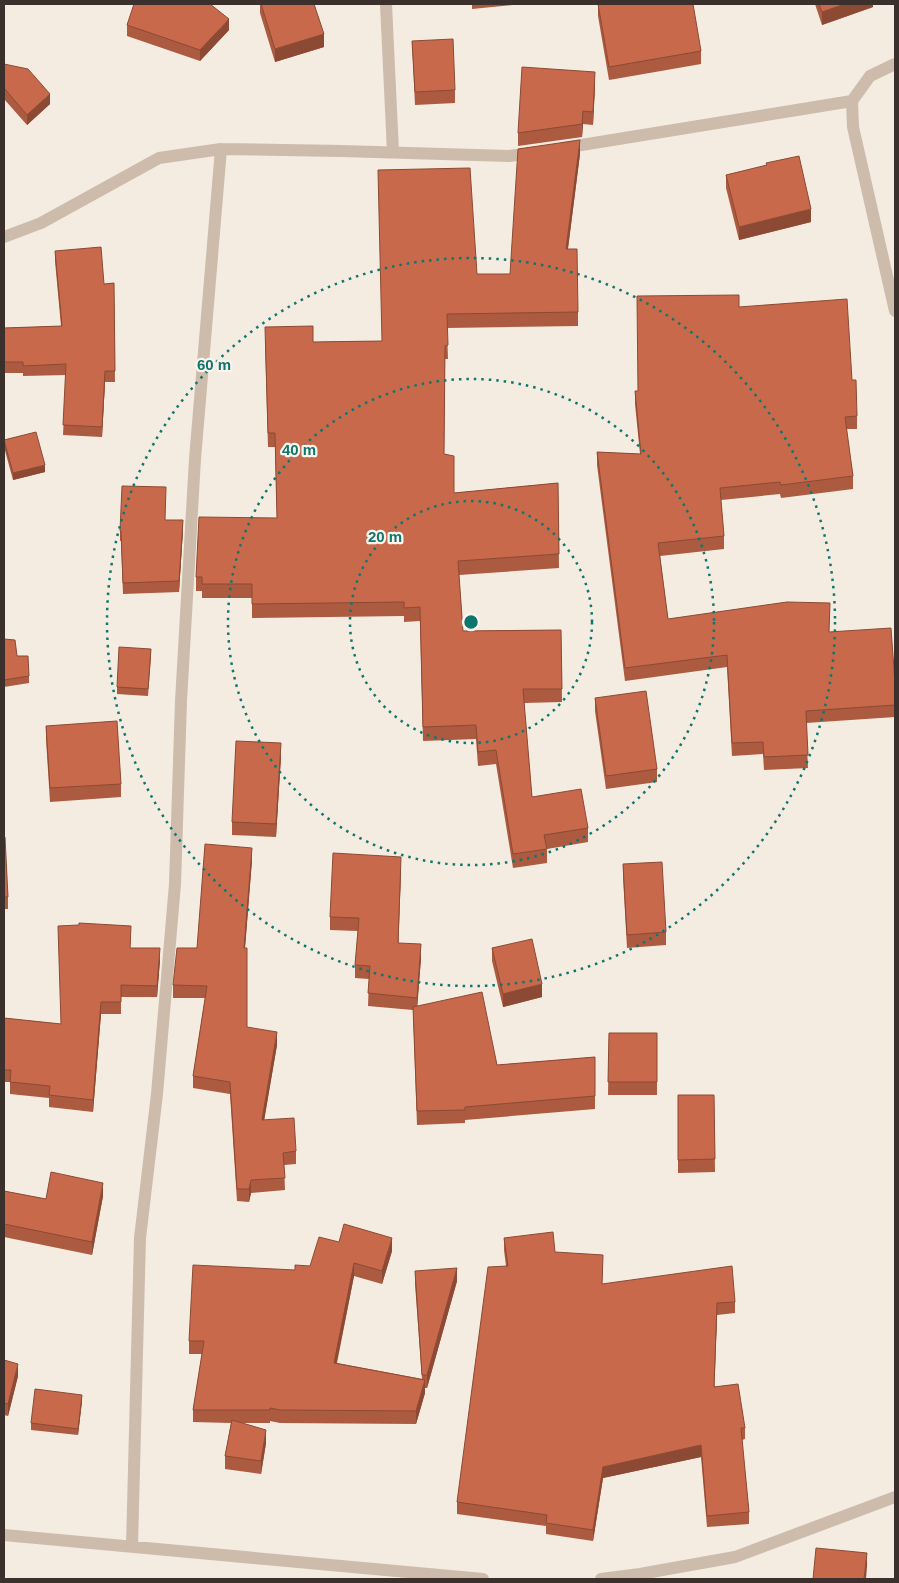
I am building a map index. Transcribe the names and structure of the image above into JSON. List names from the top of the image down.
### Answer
{
  "rings": ["60 m", "40 m", "20 m"]
}
